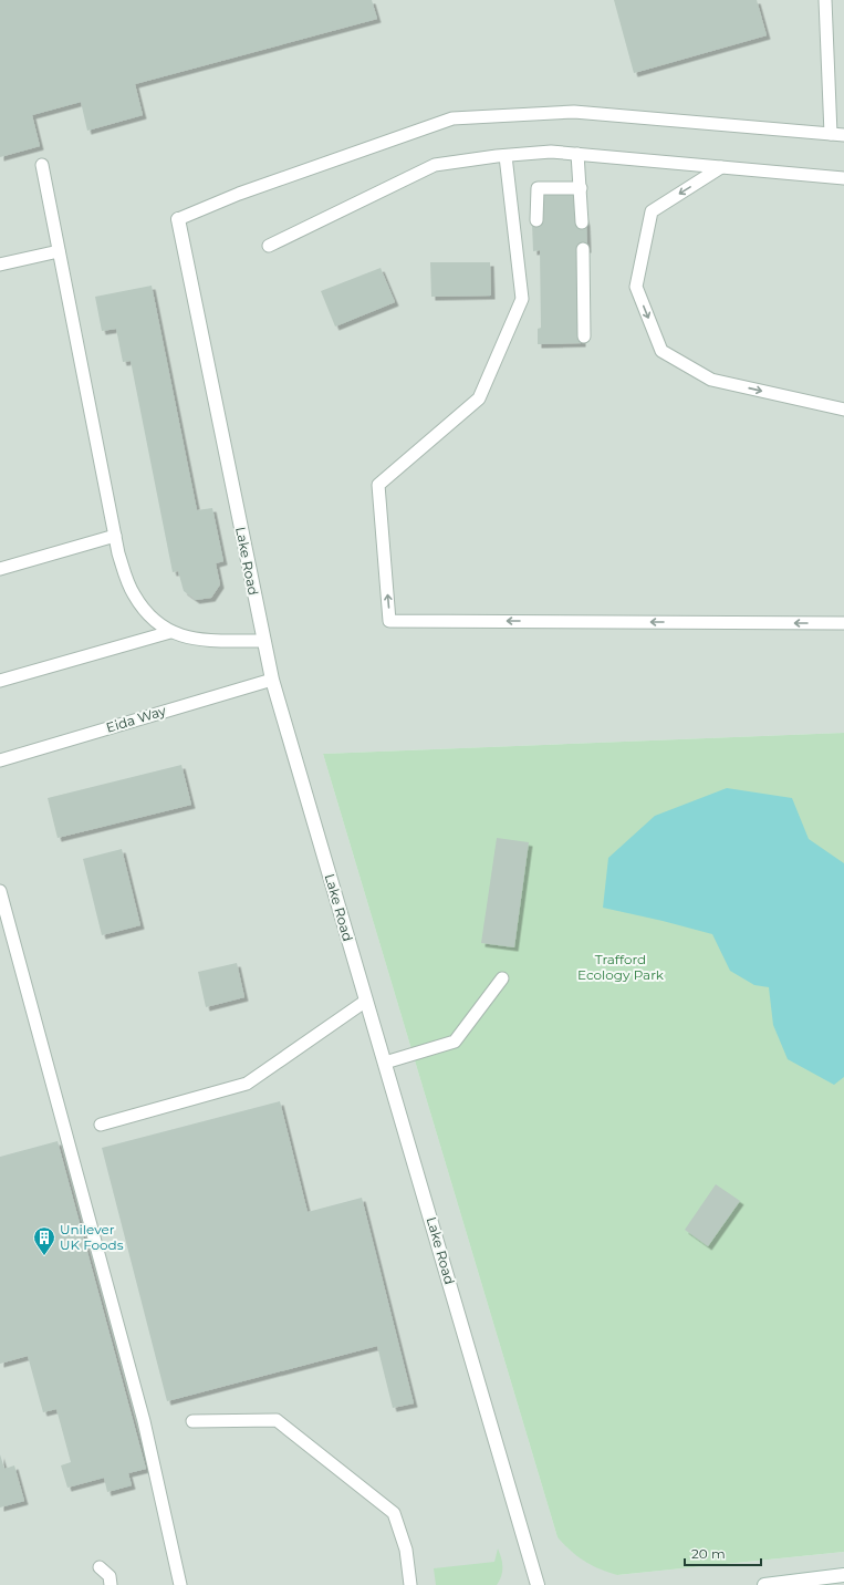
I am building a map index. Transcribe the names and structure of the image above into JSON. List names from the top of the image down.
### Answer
{
  "streets": {
    "street": ["Lake Road"],
    "lane": ["Eida Way"]
  },
  "crossings": [
    ["Lake Road", "Eida Way"]
  ],
  "parks": ["Trafford Ecology Park"],
  "places": {
    "building": ["Unilever UK Foods"]
  },
  "scale_bar": "20 m"
}
